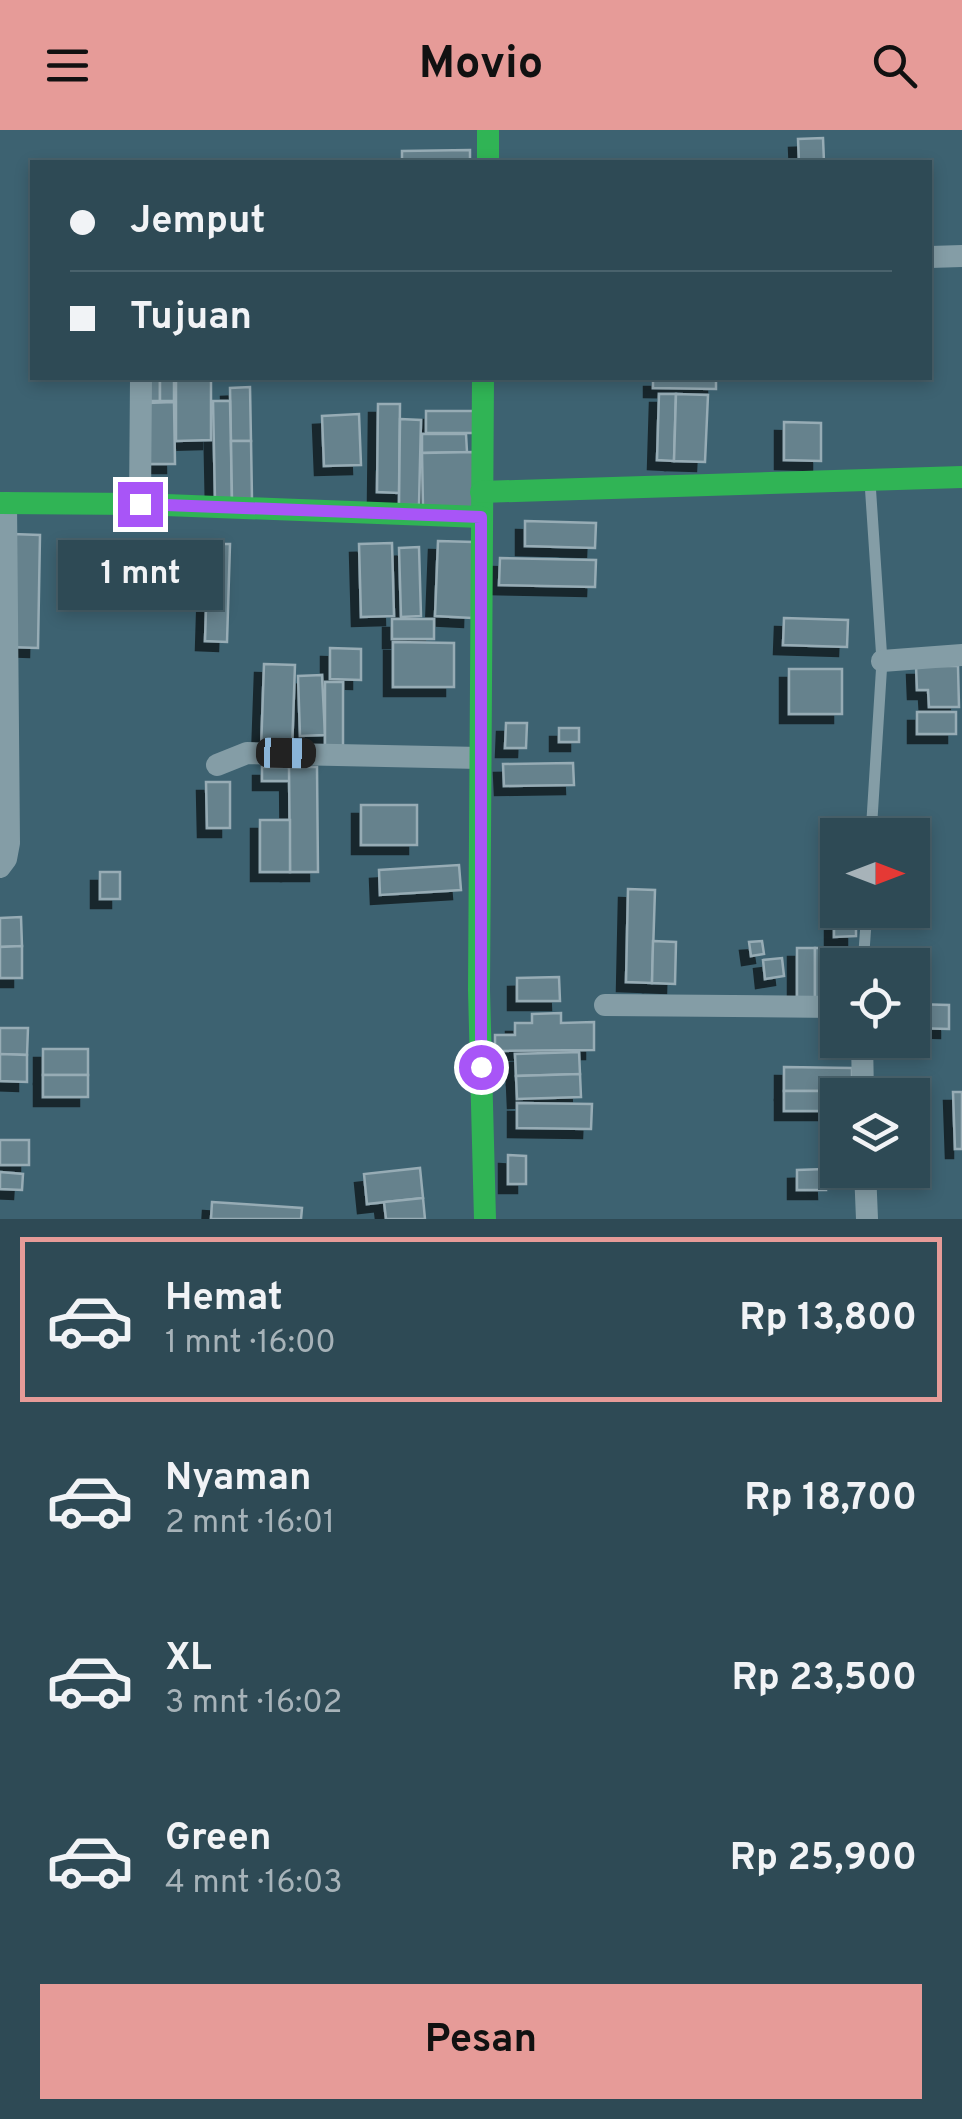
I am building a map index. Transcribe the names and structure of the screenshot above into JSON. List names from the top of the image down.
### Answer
{
  "north": "right",
  "page": {
    "header": "Movio",
    "banner": ["Jemput", "Tujuan"],
    "bubble": "1 mnt",
    "list": [
      {
        "name": "Hemat",
        "note": "1 mnt · 16:00",
        "value": "Rp 13,800"
      },
      {
        "name": "Nyaman",
        "note": "2 mnt · 16:01",
        "value": "Rp 18,700"
      },
      {
        "name": "XL",
        "note": "3 mnt · 16:02",
        "value": "Rp 23,500"
      },
      {
        "name": "Green",
        "note": "4 mnt · 16:03",
        "value": "Rp 25,900"
      }
    ],
    "buttons": "Pesan"
  }
}
